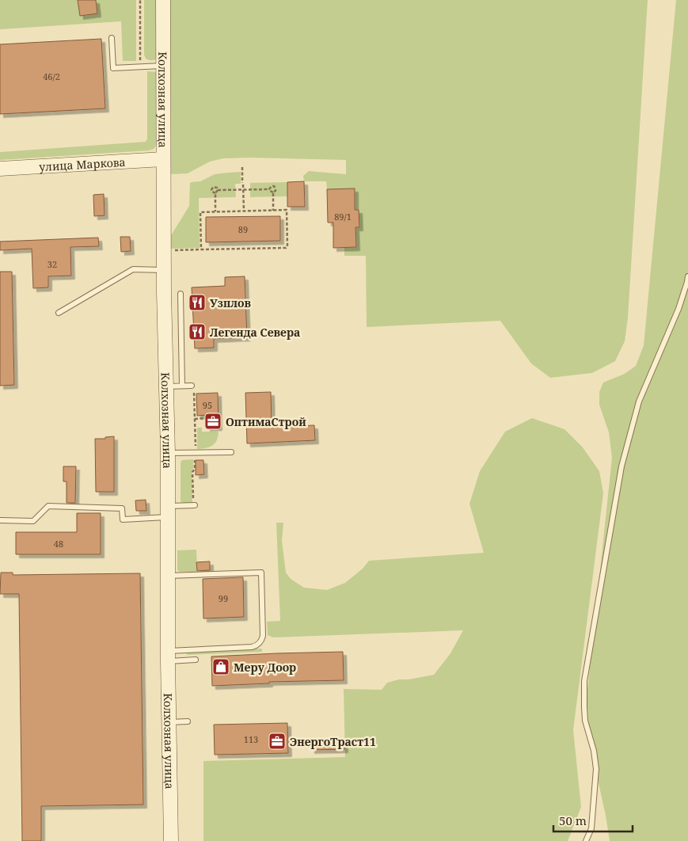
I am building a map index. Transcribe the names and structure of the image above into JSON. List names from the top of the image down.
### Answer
{
  "streets": {
    "street": ["Колхозная улица", "улица Маркова"]
  },
  "crossings": [
    ["Колхозная улица", "улица Маркова"]
  ],
  "places": {
    "restaurant": ["Узплов", "Легенда Севера"],
    "office": ["ОптимаСтрой", "ЭнергоТраст11"],
    "shop": ["Меру Доор"]
  },
  "house_numbers": [
    "46/2",
    "89/1",
    "89",
    "32",
    "95",
    "48",
    "99",
    "113"
  ],
  "scale_bar": "50 m"
}
